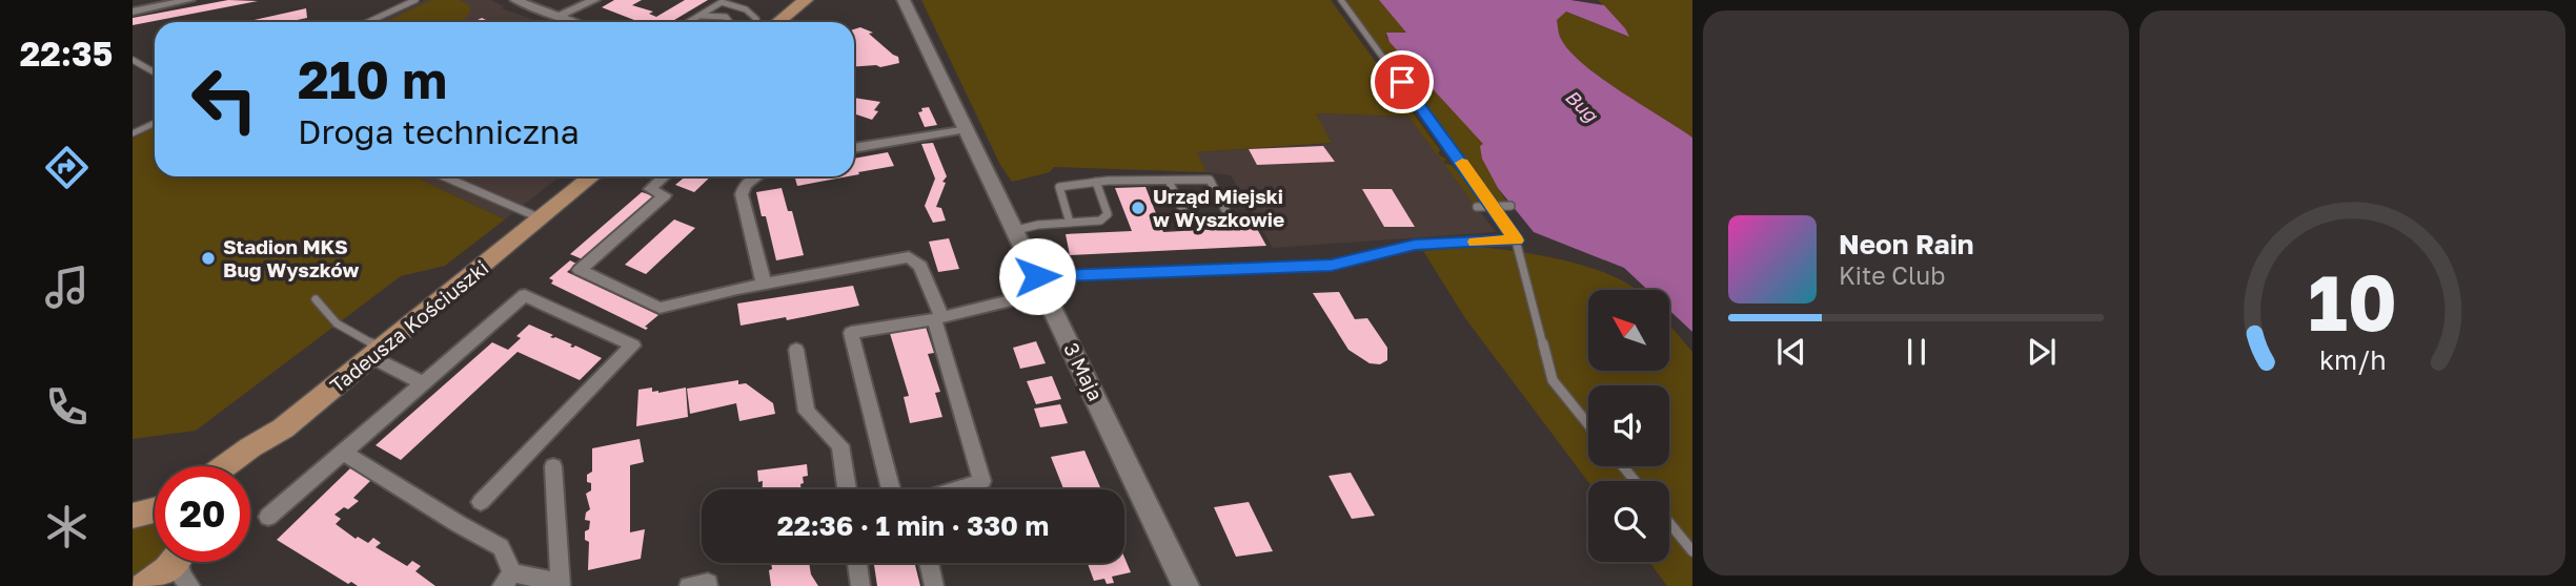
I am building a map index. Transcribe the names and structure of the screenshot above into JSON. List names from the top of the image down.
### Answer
{
  "streets": {
    "main road": ["Tadeusza Kościuszki"],
    "street": ["3 Maja"]
  },
  "water": ["Bug"],
  "places": ["Urząd Miejski w Wyszkowie", "Stadion MKS Bug Wyszków"],
  "north": "top left",
  "page": {
    "tabs": "22:35",
    "turn": ["210 m", "Droga techniczna"],
    "song": ["Neon Rain", "Kite Club"],
    "limit": "20",
    "trip": "22:36 · 1 min · 330 m",
    "gauge": ["10", "km/h"]
  }
}
